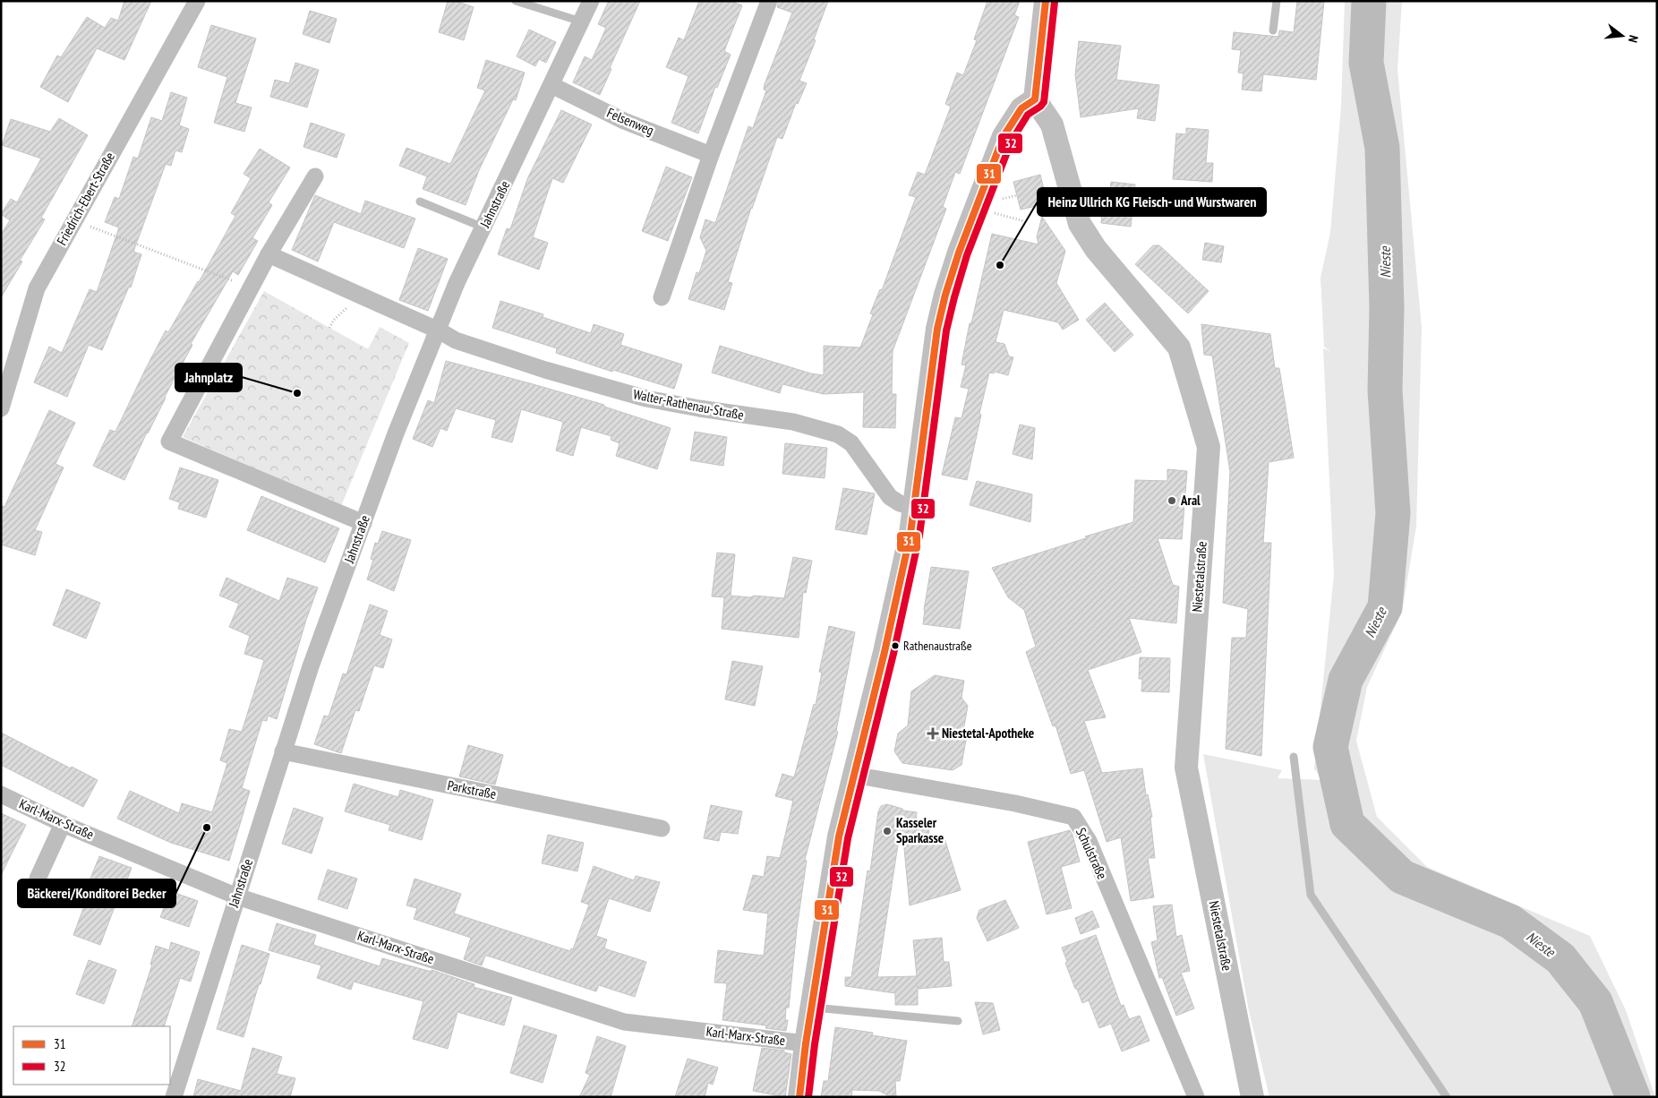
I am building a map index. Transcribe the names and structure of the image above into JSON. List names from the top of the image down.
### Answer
{
  "streets": {
    "main road": ["Niestetalstraße"],
    "street": [
      "Felsenweg",
      "Friedrich-Ebert-Straße",
      "Jahnstraße",
      "Walter-Rathenau-Straße",
      "Parkstraße",
      "Karl-Marx-Straße",
      "Schulstraße"
    ]
  },
  "crossings": [
    ["Felsenweg", "Jahnstraße"],
    ["Jahnstraße", "Walter-Rathenau-Straße"],
    ["Jahnstraße", "Parkstraße"],
    ["Jahnstraße", "Karl-Marx-Straße"]
  ],
  "water": ["Nieste"],
  "places": {
    "other": [
      "Heinz Ullrich KG Fleisch- und Wurstwaren",
      "Jahnplatz",
      "Aral",
      "Rathenaustraße",
      "Bäckerei/Konditorei Becker",
      "Kasseler Sparkasse"
    ],
    "health": ["Niestetal-Apotheke"]
  },
  "lines": ["transit line 31", "transit line 32"],
  "legend": ["31", "32"],
  "north": "right"
}
